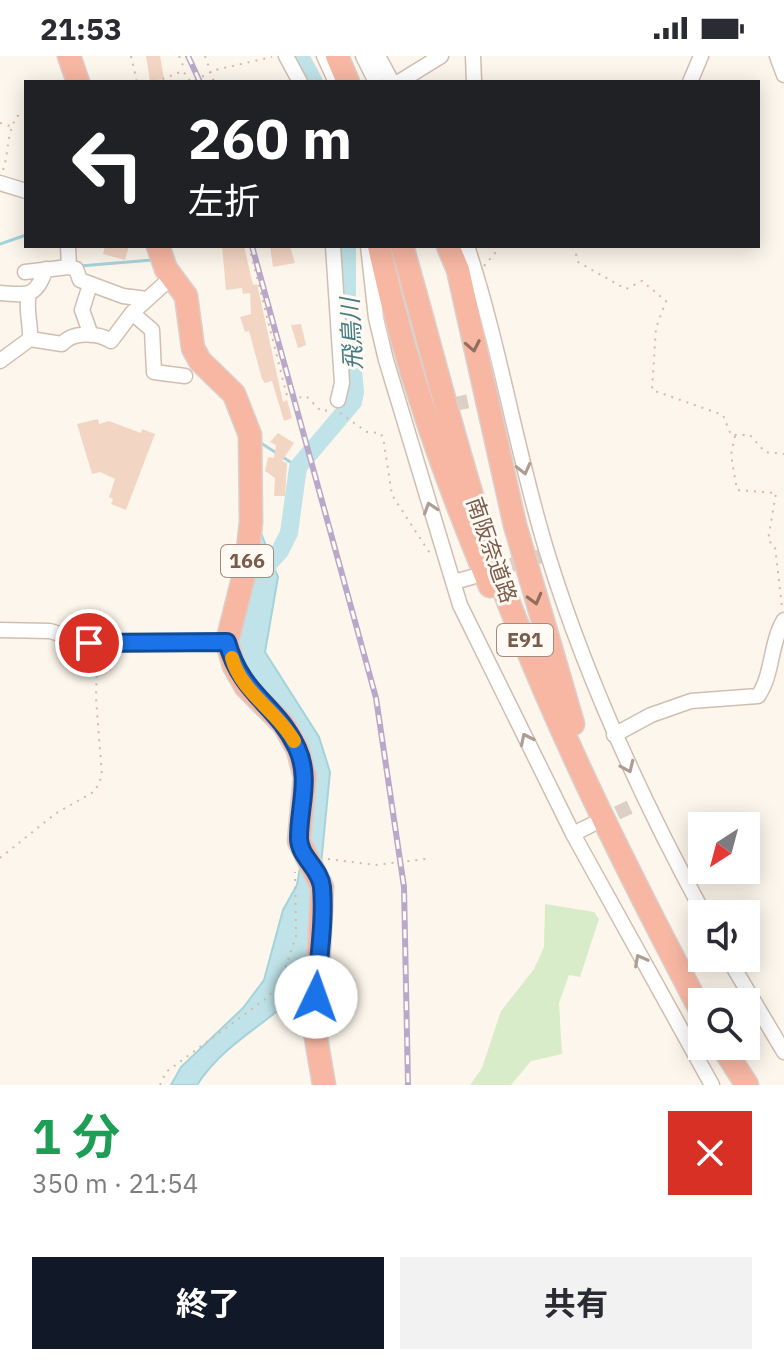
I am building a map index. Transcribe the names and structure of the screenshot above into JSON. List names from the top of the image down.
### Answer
{
  "streets": {
    "highway": ["南阪奈道路", "166", "E91"]
  },
  "water": ["飛鳥川"],
  "north": "bottom left",
  "page": {
    "status": "21:53",
    "turn": ["260 m", "左折"],
    "heading": ["1 分", "350 m · 21:54"],
    "buttons": ["終了", "共有"]
  }
}
